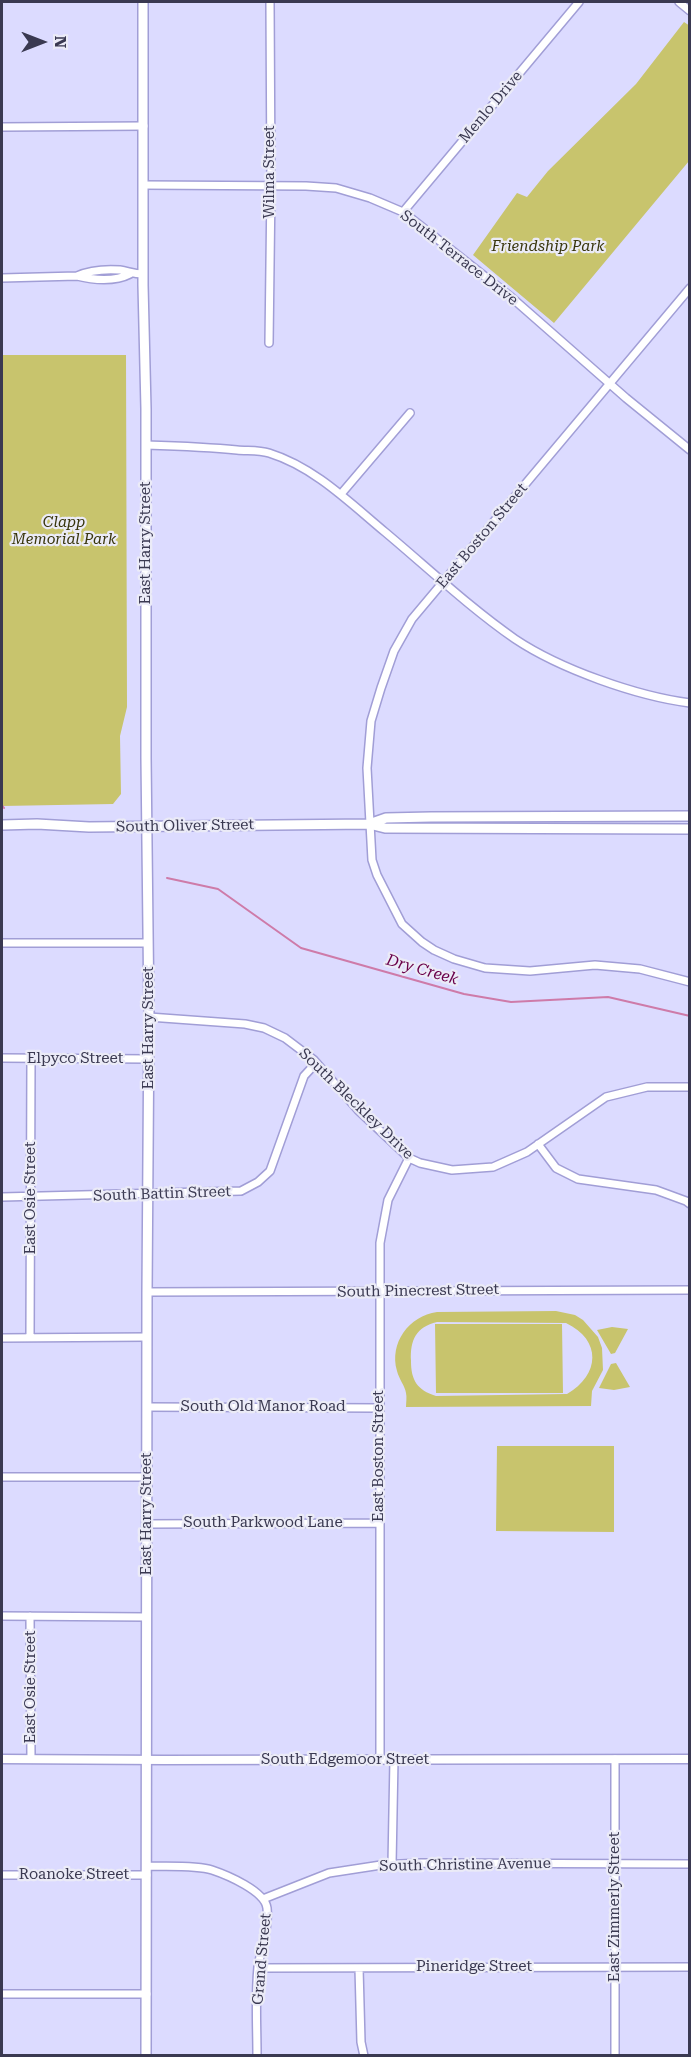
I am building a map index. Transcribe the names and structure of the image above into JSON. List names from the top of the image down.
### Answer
{
  "streets": {
    "main road": ["East Harry Street", "South Oliver Street"],
    "street": [
      "Menlo Drive",
      "Wilma Street",
      "South Terrace Drive",
      "East Boston Street",
      "Elpyco Street",
      "South Bleckley Drive",
      "South Battin Street",
      "East Osie Street",
      "South Pinecrest Street",
      "South Old Manor Road",
      "South Parkwood Lane",
      "South Edgemoor Street",
      "South Christine Avenue",
      "Roanoke Street",
      "East Zimmerly Street",
      "Grand Street",
      "Pineridge Street"
    ]
  },
  "crossings": [
    ["Menlo Drive", "South Terrace Drive"],
    ["Wilma Street", "South Terrace Drive"],
    ["South Terrace Drive", "East Boston Street"],
    ["South Terrace Drive", "East Harry Street"],
    ["East Boston Street", "South Oliver Street"],
    ["East Boston Street", "South Bleckley Drive"],
    ["East Boston Street", "South Pinecrest Street"],
    ["East Boston Street", "South Old Manor Road"],
    ["East Boston Street", "South Parkwood Lane"],
    ["East Boston Street", "South Edgemoor Street"],
    ["East Harry Street", "South Oliver Street"],
    ["East Harry Street", "Elpyco Street"],
    ["East Harry Street", "South Bleckley Drive"],
    ["East Harry Street", "South Battin Street"],
    ["East Harry Street", "South Pinecrest Street"],
    ["East Harry Street", "South Old Manor Road"],
    ["East Harry Street", "South Parkwood Lane"],
    ["East Harry Street", "South Edgemoor Street"],
    ["East Harry Street", "Roanoke Street"],
    ["Elpyco Street", "East Osie Street"],
    ["South Bleckley Drive", "South Battin Street"],
    ["South Battin Street", "East Osie Street"],
    ["East Osie Street", "South Edgemoor Street"],
    ["South Edgemoor Street", "East Zimmerly Street"],
    ["South Christine Avenue", "East Zimmerly Street"],
    ["South Christine Avenue", "Grand Street"],
    ["East Zimmerly Street", "Pineridge Street"],
    ["Grand Street", "Pineridge Street"]
  ],
  "water": ["Dry Creek"],
  "parks": ["Friendship Park", "Clapp Memorial Park"],
  "north": "right"
}
